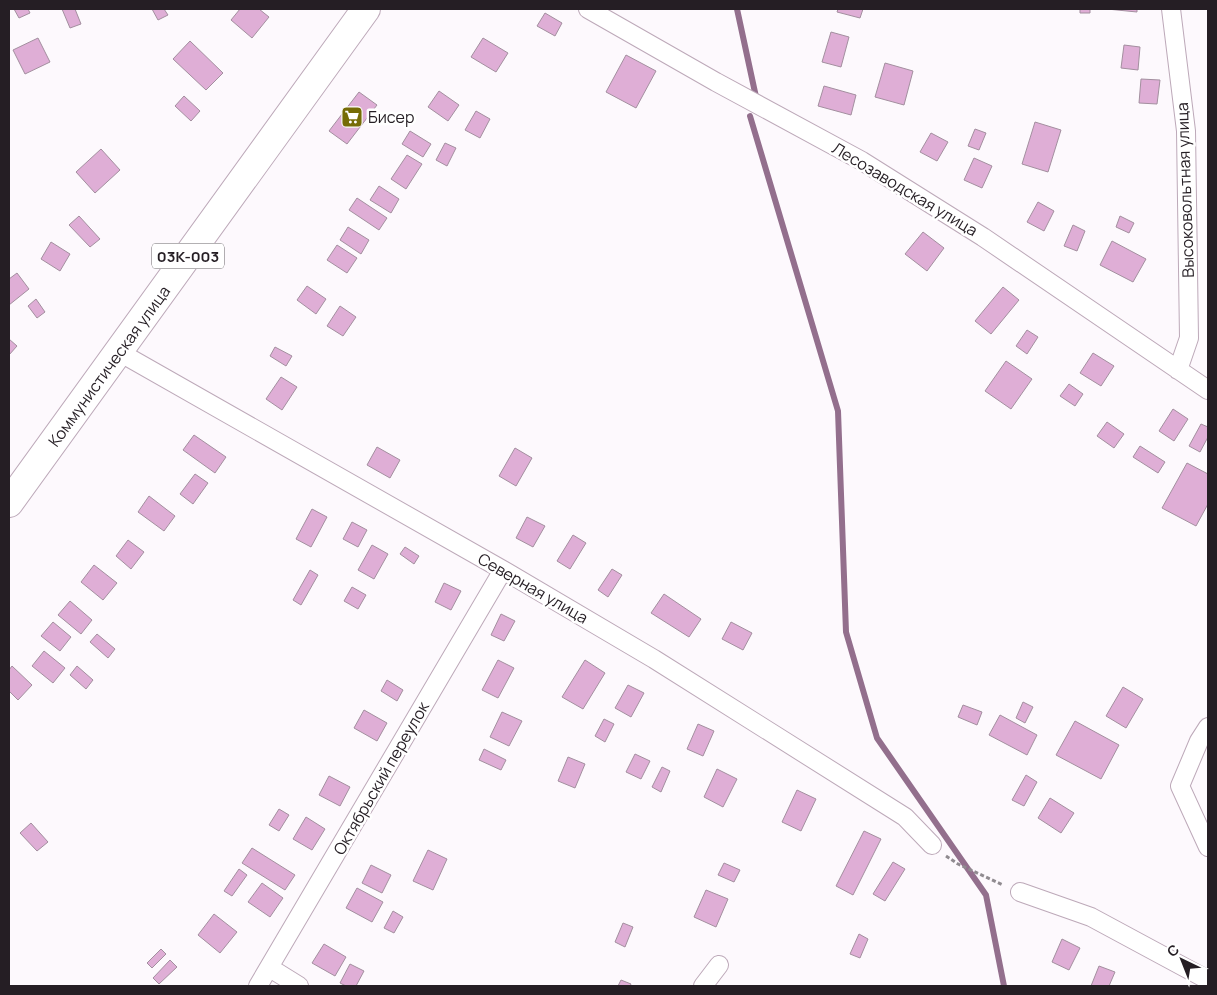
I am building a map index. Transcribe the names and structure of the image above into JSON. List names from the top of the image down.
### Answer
{
  "streets": {
    "main road": ["03К-003", "Коммунистическая улица"],
    "street": [
      "Лесозаводская улица",
      "Высоковольтная улица",
      "Северная улица",
      "Октябрьский переулок"
    ]
  },
  "crossings": [
    ["Лесозаводская улица", "Высоковольтная улица"],
    ["Коммунистическая улица", "Северная улица"],
    ["Северная улица", "Октябрьский переулок"]
  ],
  "places": {
    "supermarket": ["Бисер"]
  },
  "north": "top left"
}
